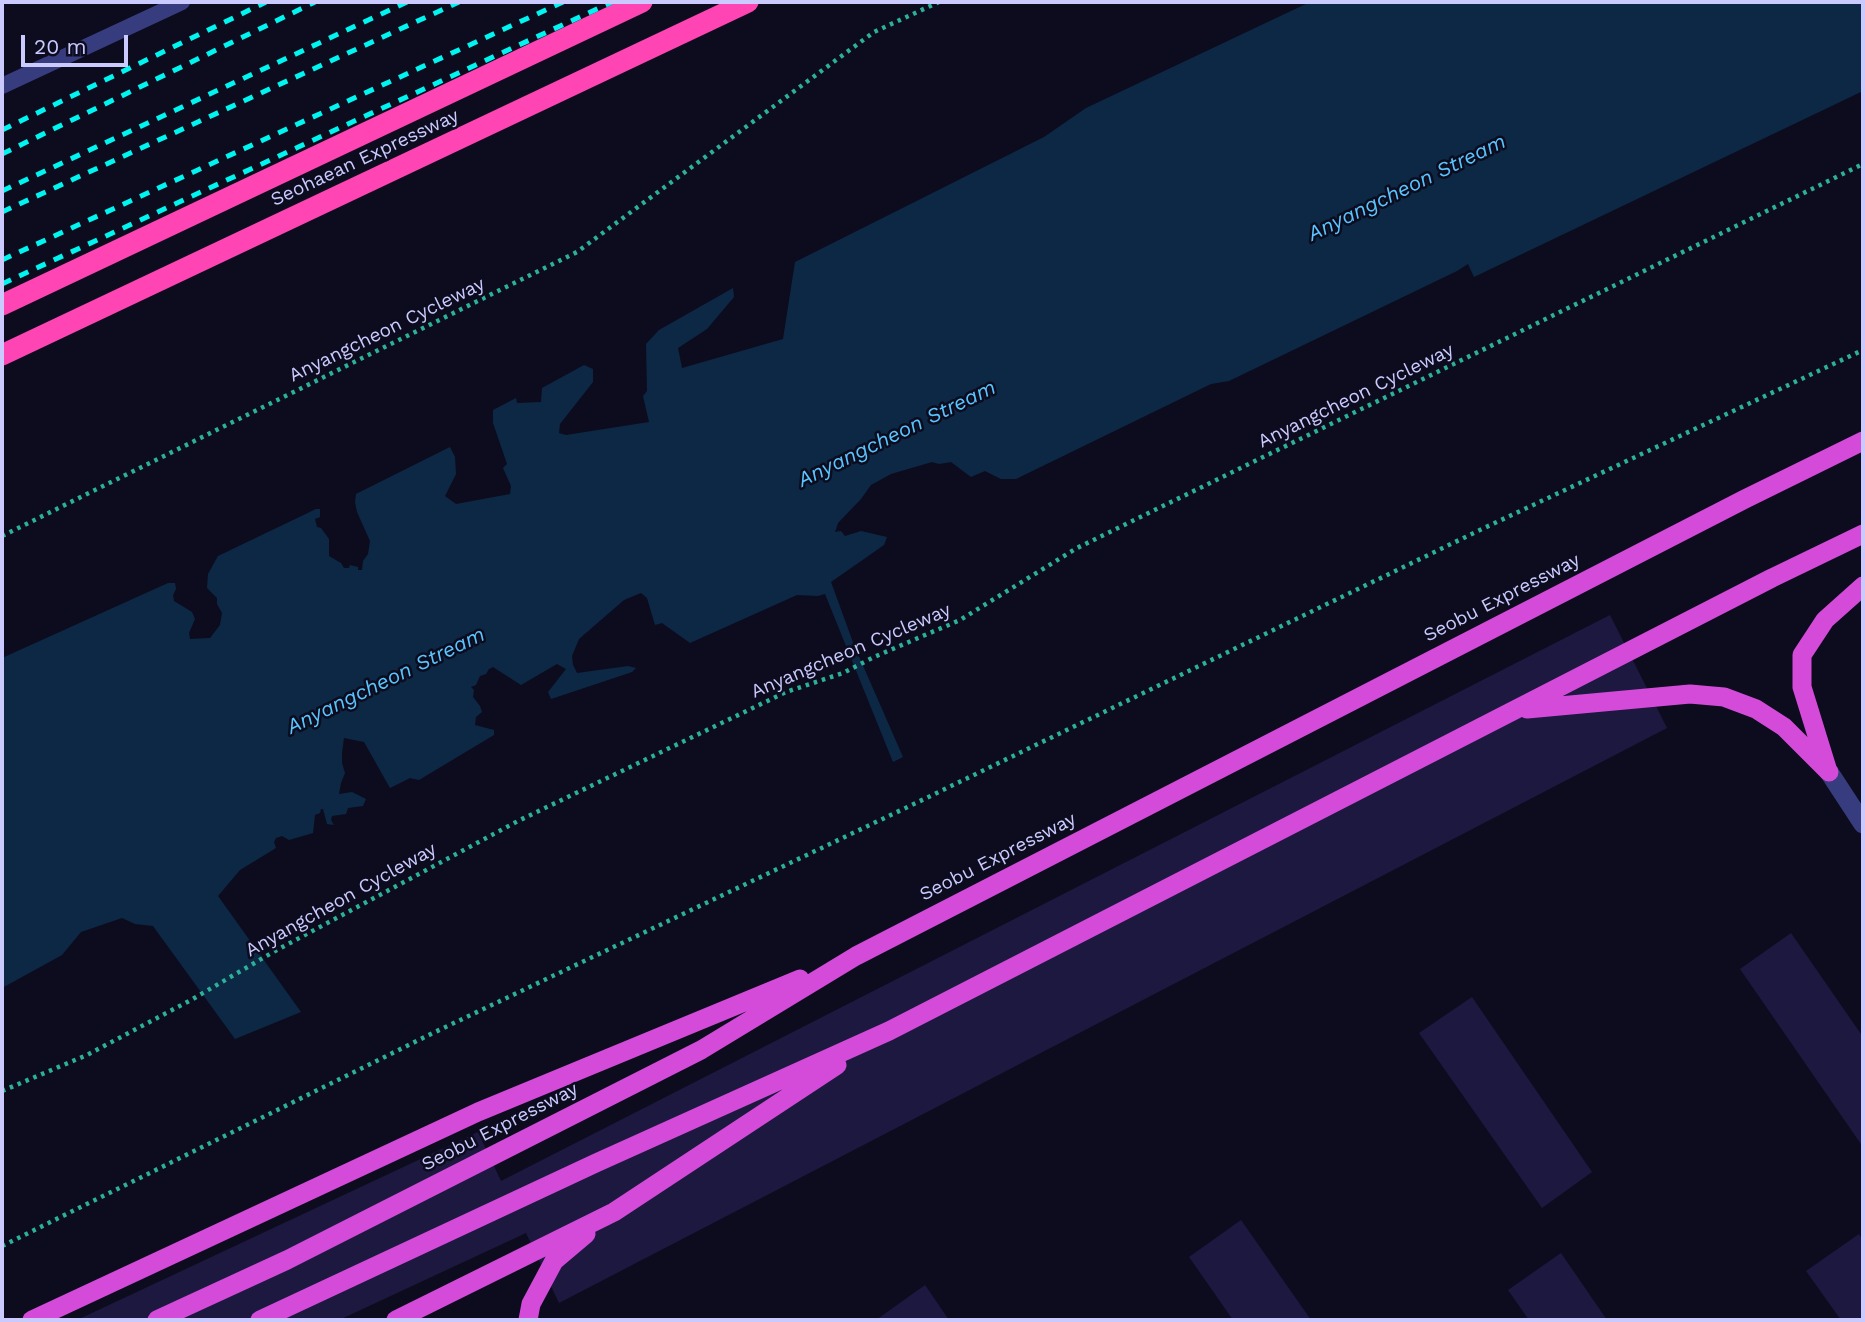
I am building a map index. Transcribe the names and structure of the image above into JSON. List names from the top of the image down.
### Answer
{
  "streets": {
    "highway": ["Seohaean Expressway", "Seobu Expressway"],
    "path": ["Anyangcheon Cycleway"]
  },
  "water": ["Anyangcheon Stream"],
  "scale_bar": "20 m"
}
